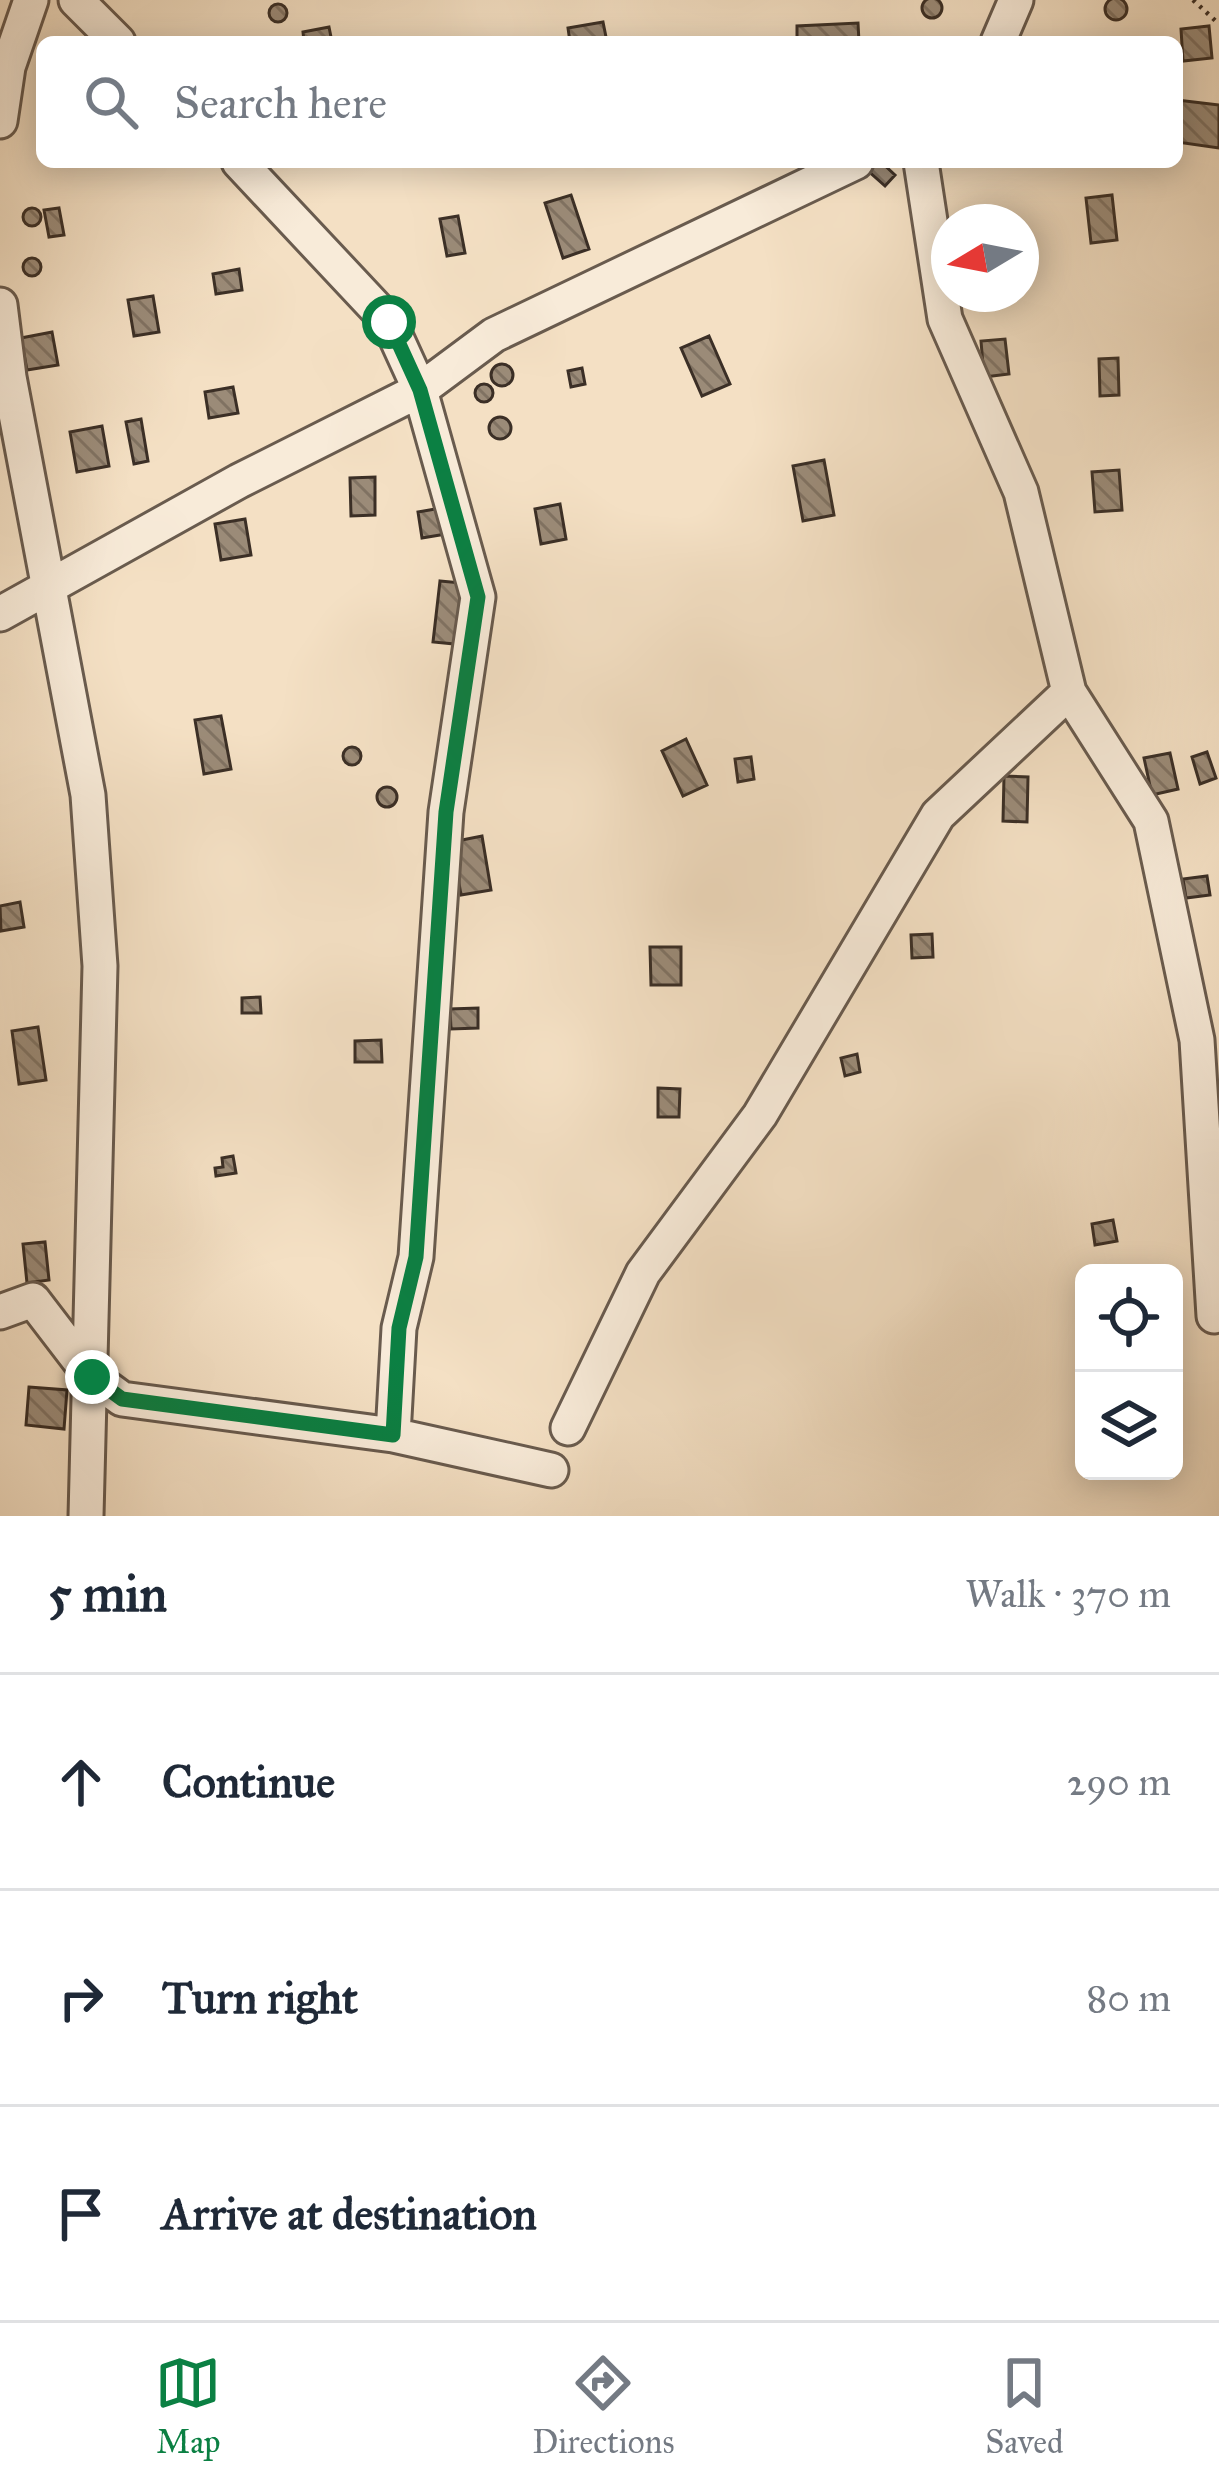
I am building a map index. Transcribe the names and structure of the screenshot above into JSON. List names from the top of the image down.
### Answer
{
  "north": "left",
  "page": {
    "search": "Search here",
    "heading": ["5 min", "Walk · 370 m"],
    "list": [
      ["Continue", "290 m"],
      ["Turn right", "80 m"],
      "Arrive at destination"
    ],
    "nav": ["Map", "Directions", "Saved"]
  }
}
